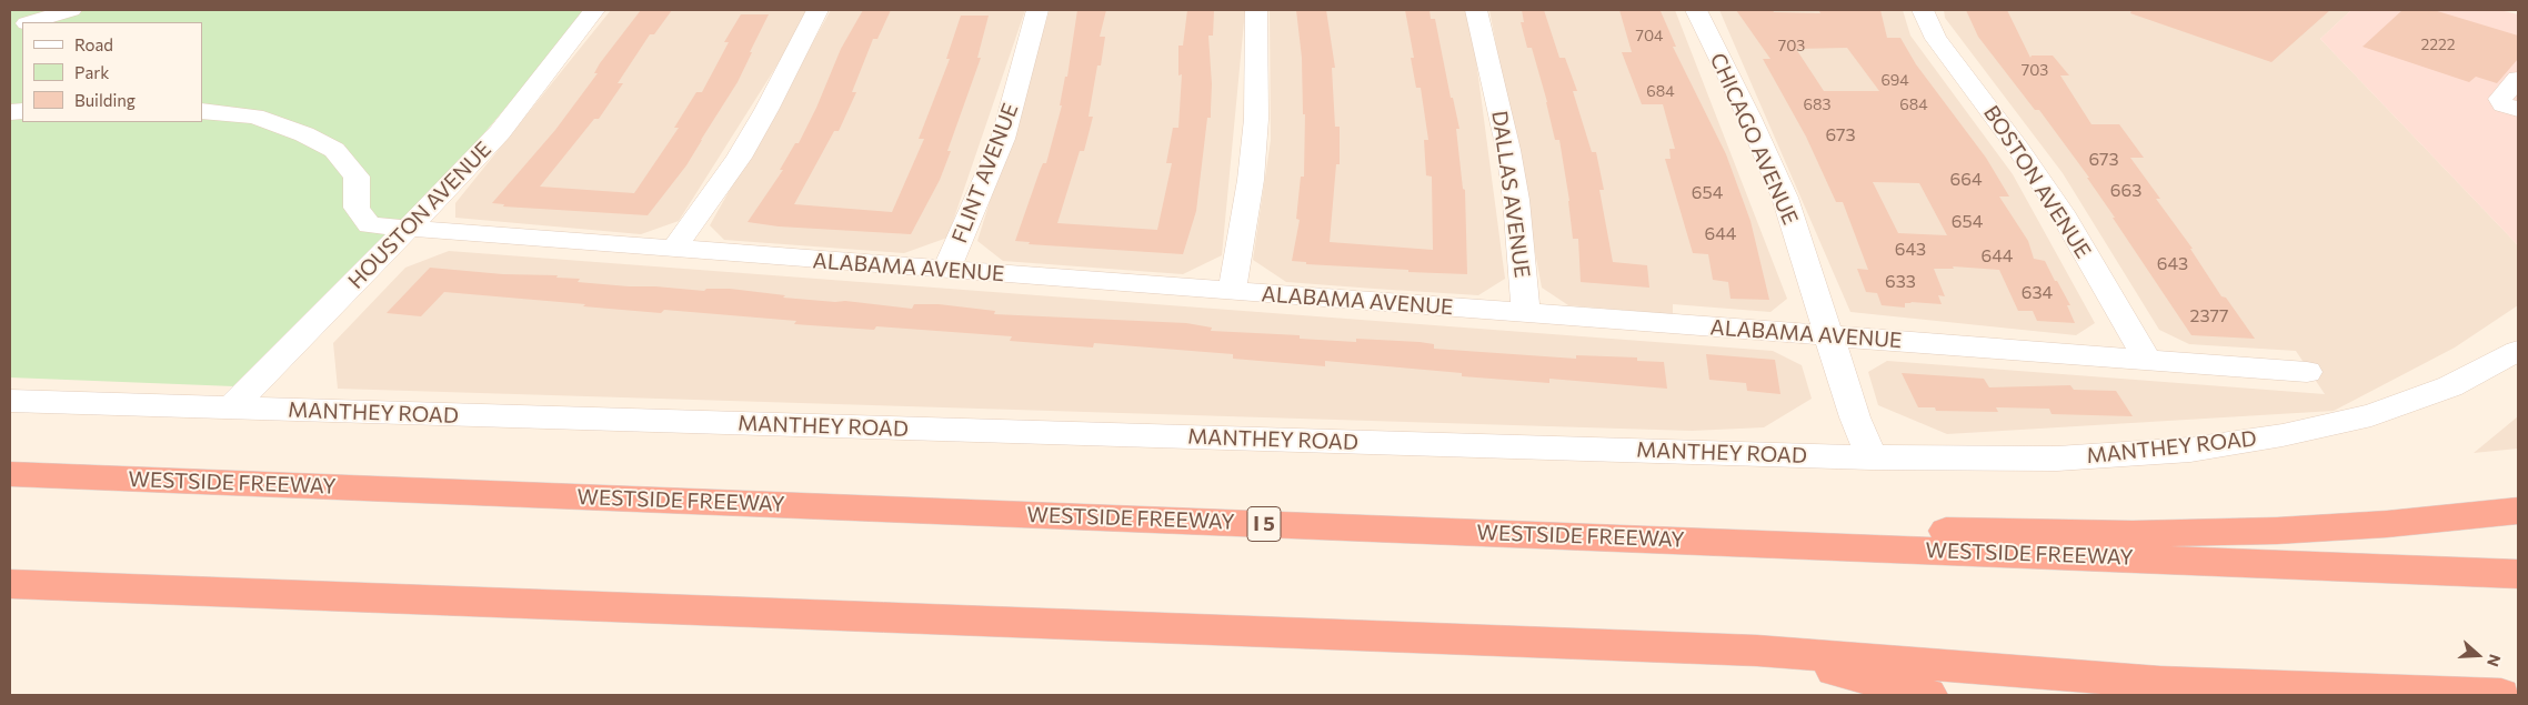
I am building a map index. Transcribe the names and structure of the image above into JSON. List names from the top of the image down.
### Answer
{
  "streets": {
    "highway": ["WESTSIDE FREEWAY", "I 5"],
    "street": [
      "CHICAGO AVENUE",
      "FLINT AVENUE",
      "BOSTON AVENUE",
      "DALLAS AVENUE",
      "HOUSTON AVENUE",
      "ALABAMA AVENUE",
      "MANTHEY ROAD"
    ]
  },
  "crossings": [
    ["CHICAGO AVENUE", "ALABAMA AVENUE"],
    ["CHICAGO AVENUE", "MANTHEY ROAD"],
    ["FLINT AVENUE", "ALABAMA AVENUE"],
    ["BOSTON AVENUE", "ALABAMA AVENUE"],
    ["DALLAS AVENUE", "ALABAMA AVENUE"],
    ["HOUSTON AVENUE", "ALABAMA AVENUE"],
    ["HOUSTON AVENUE", "MANTHEY ROAD"]
  ],
  "house_numbers": [
    "704",
    "2222",
    "703",
    "703",
    "694",
    "684",
    "683",
    "684",
    "673",
    "673",
    "664",
    "663",
    "654",
    "654",
    "644",
    "643",
    "644",
    "643",
    "633",
    "634",
    "2377"
  ],
  "legend": ["Road", "Park", "Building"],
  "north": "right"
}
